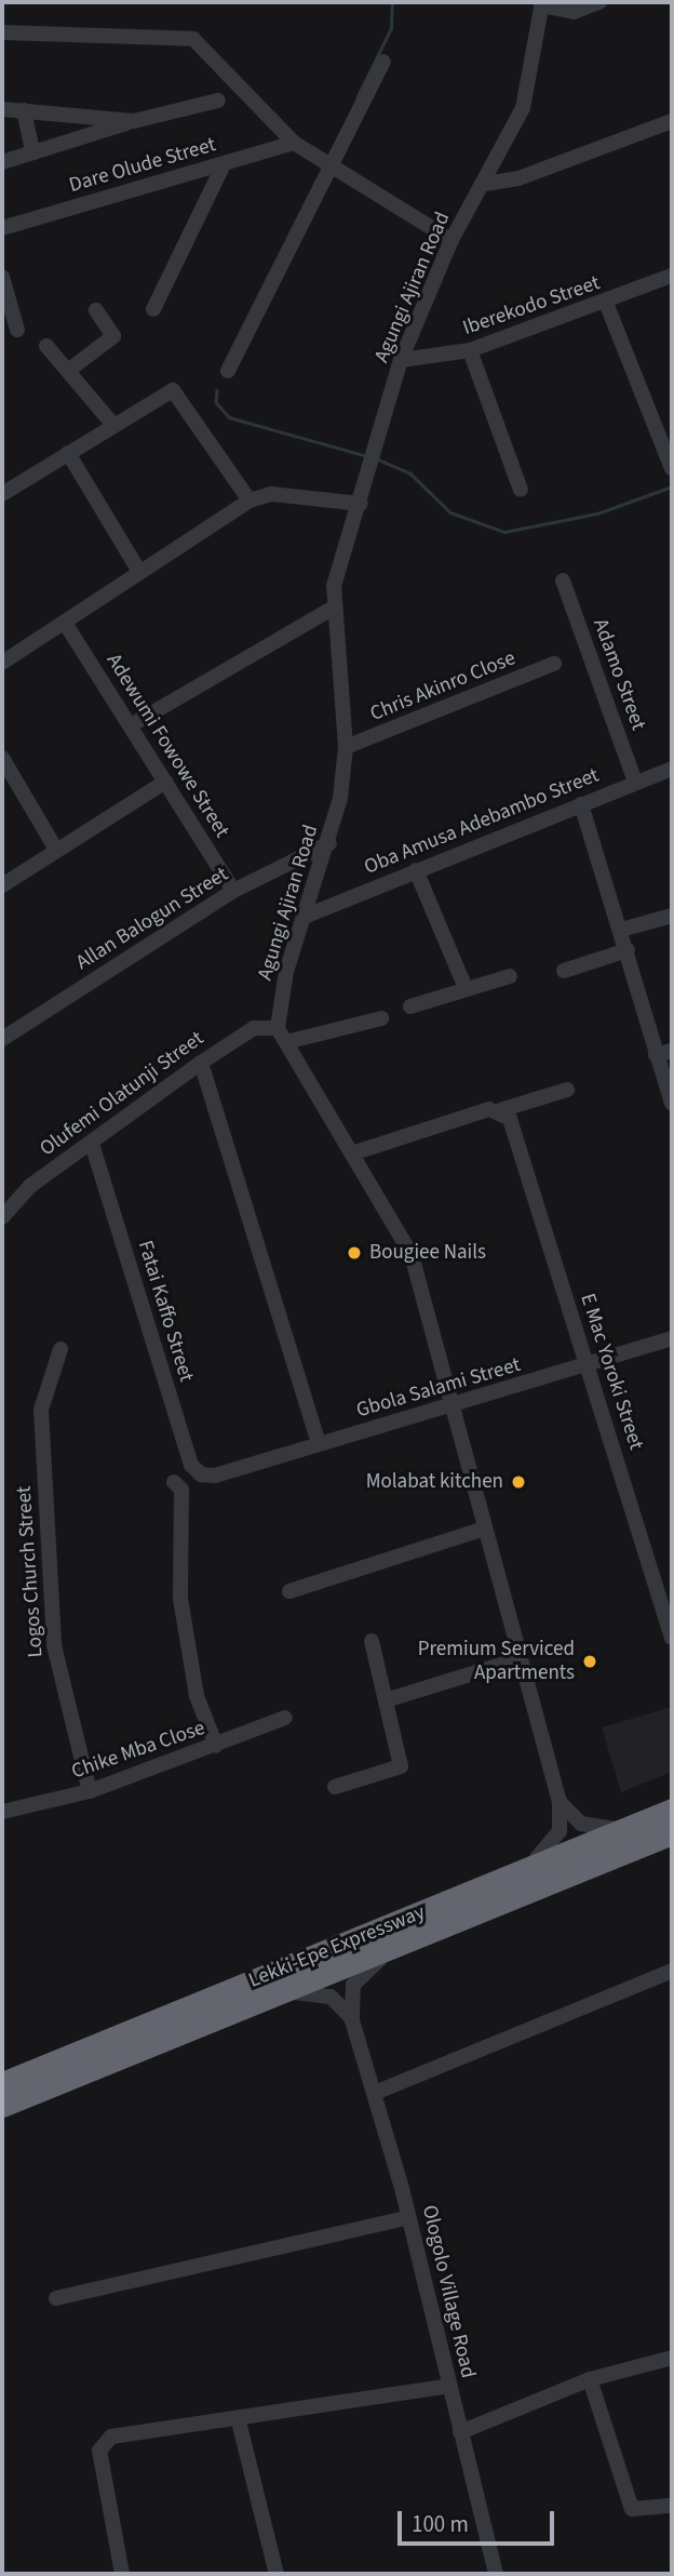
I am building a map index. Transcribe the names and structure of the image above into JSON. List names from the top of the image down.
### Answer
{
  "streets": {
    "highway": ["Lekki-Epe Expressway"],
    "street": [
      "Dare Olude Street",
      "Agungi Ajiran Road",
      "Iberekodo Street",
      "Adamo Street",
      "Chris Akinro Close",
      "Adewumi Fowowe Street",
      "Oba Amusa Adebambo Street",
      "Allan Balogun Street",
      "Olufemi Olatunji Street",
      "Fatai Kaffo Street",
      "E Mac Yoroki Street",
      "Gbola Salami Street",
      "Logos Church Street",
      "Chike Mba Close",
      "Ologolo Village Road"
    ]
  },
  "crossings": [
    ["Agungi Ajiran Road", "Iberekodo Street"],
    ["Agungi Ajiran Road", "Chris Akinro Close"],
    ["Agungi Ajiran Road", "Oba Amusa Adebambo Street"],
    ["Agungi Ajiran Road", "Allan Balogun Street"],
    ["Agungi Ajiran Road", "Olufemi Olatunji Street"],
    ["Adamo Street", "Oba Amusa Adebambo Street"],
    ["Adewumi Fowowe Street", "Allan Balogun Street"],
    ["Olufemi Olatunji Street", "Fatai Kaffo Street"],
    ["Fatai Kaffo Street", "Gbola Salami Street"],
    ["E Mac Yoroki Street", "Gbola Salami Street"],
    ["Logos Church Street", "Chike Mba Close"]
  ],
  "places": ["Bougiee Nails", "Molabat kitchen", "Premium Serviced Apartments"],
  "scale_bar": "100 m"
}
